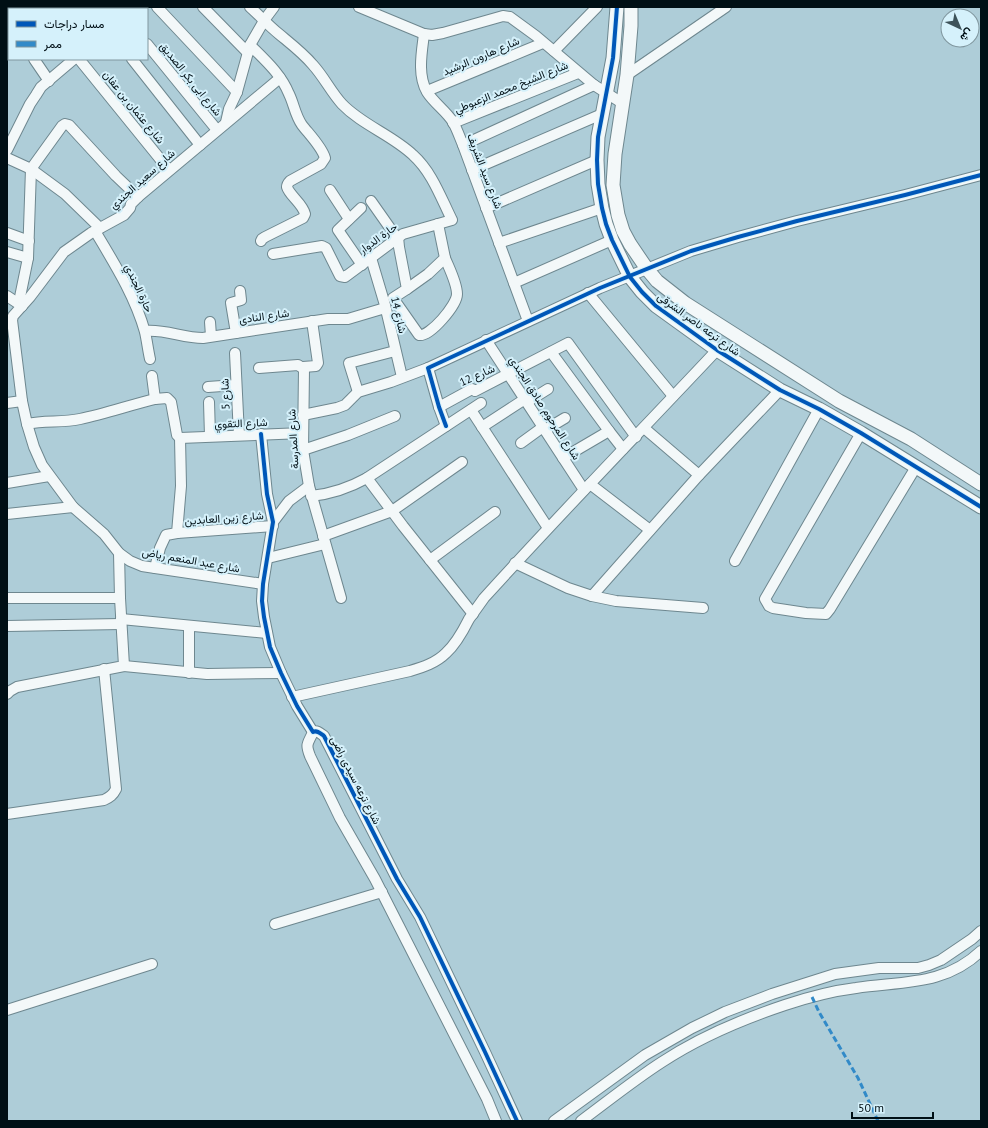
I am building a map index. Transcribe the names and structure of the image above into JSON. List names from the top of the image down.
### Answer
{
  "streets": {
    "street": [
      "شارع هارون الرشيد",
      "شارع ابى بكر الصديق",
      "شارع الشيخ محمد الزعبوطي",
      "شارع عثمان بن عفان",
      "شارع سيد الشريف",
      "شارع سعيد الجندي",
      "حارة الدوار",
      "حارة الجندي",
      "شارع 14",
      "شارع النادى",
      "شارع ترعه ناصر الشرقى",
      "شارع 12",
      "شارع 5",
      "شارع المرحوم صادق الجندي",
      "شارع التقوي",
      "شارع المدرسة",
      "شارع زين العابدين",
      "شارع عبد المنعم رياض",
      "شارع ترعه سيدى راضى"
    ]
  },
  "crossings": [
    ["شارع هارون الرشيد", "شارع سيد الشريف"],
    ["شارع ابى بكر الصديق", "شارع سعيد الجندي"],
    ["شارع الشيخ محمد الزعبوطي", "شارع سيد الشريف"],
    ["شارع عثمان بن عفان", "شارع سعيد الجندي"],
    ["شارع سعيد الجندي", "حارة الجندي"],
    ["شارع سعيد الجندي", "شارع عبد المنعم رياض"],
    ["حارة الدوار", "شارع 14"],
    ["حارة الجندي", "شارع النادى"],
    ["شارع 14", "شارع النادى"],
    ["شارع 12", "شارع المرحوم صادق الجندي"],
    ["شارع 5", "شارع التقوي"],
    ["شارع التقوي", "شارع المدرسة"],
    ["شارع التقوي", "شارع ترعه سيدى راضى"],
    ["شارع زين العابدين", "شارع ترعه سيدى راضى"],
    ["شارع عبد المنعم رياض", "شارع ترعه سيدى راضى"]
  ],
  "legend": ["مسار دراجات", "ممر"],
  "scale_bar": "50 m",
  "north": "bottom right"
}
